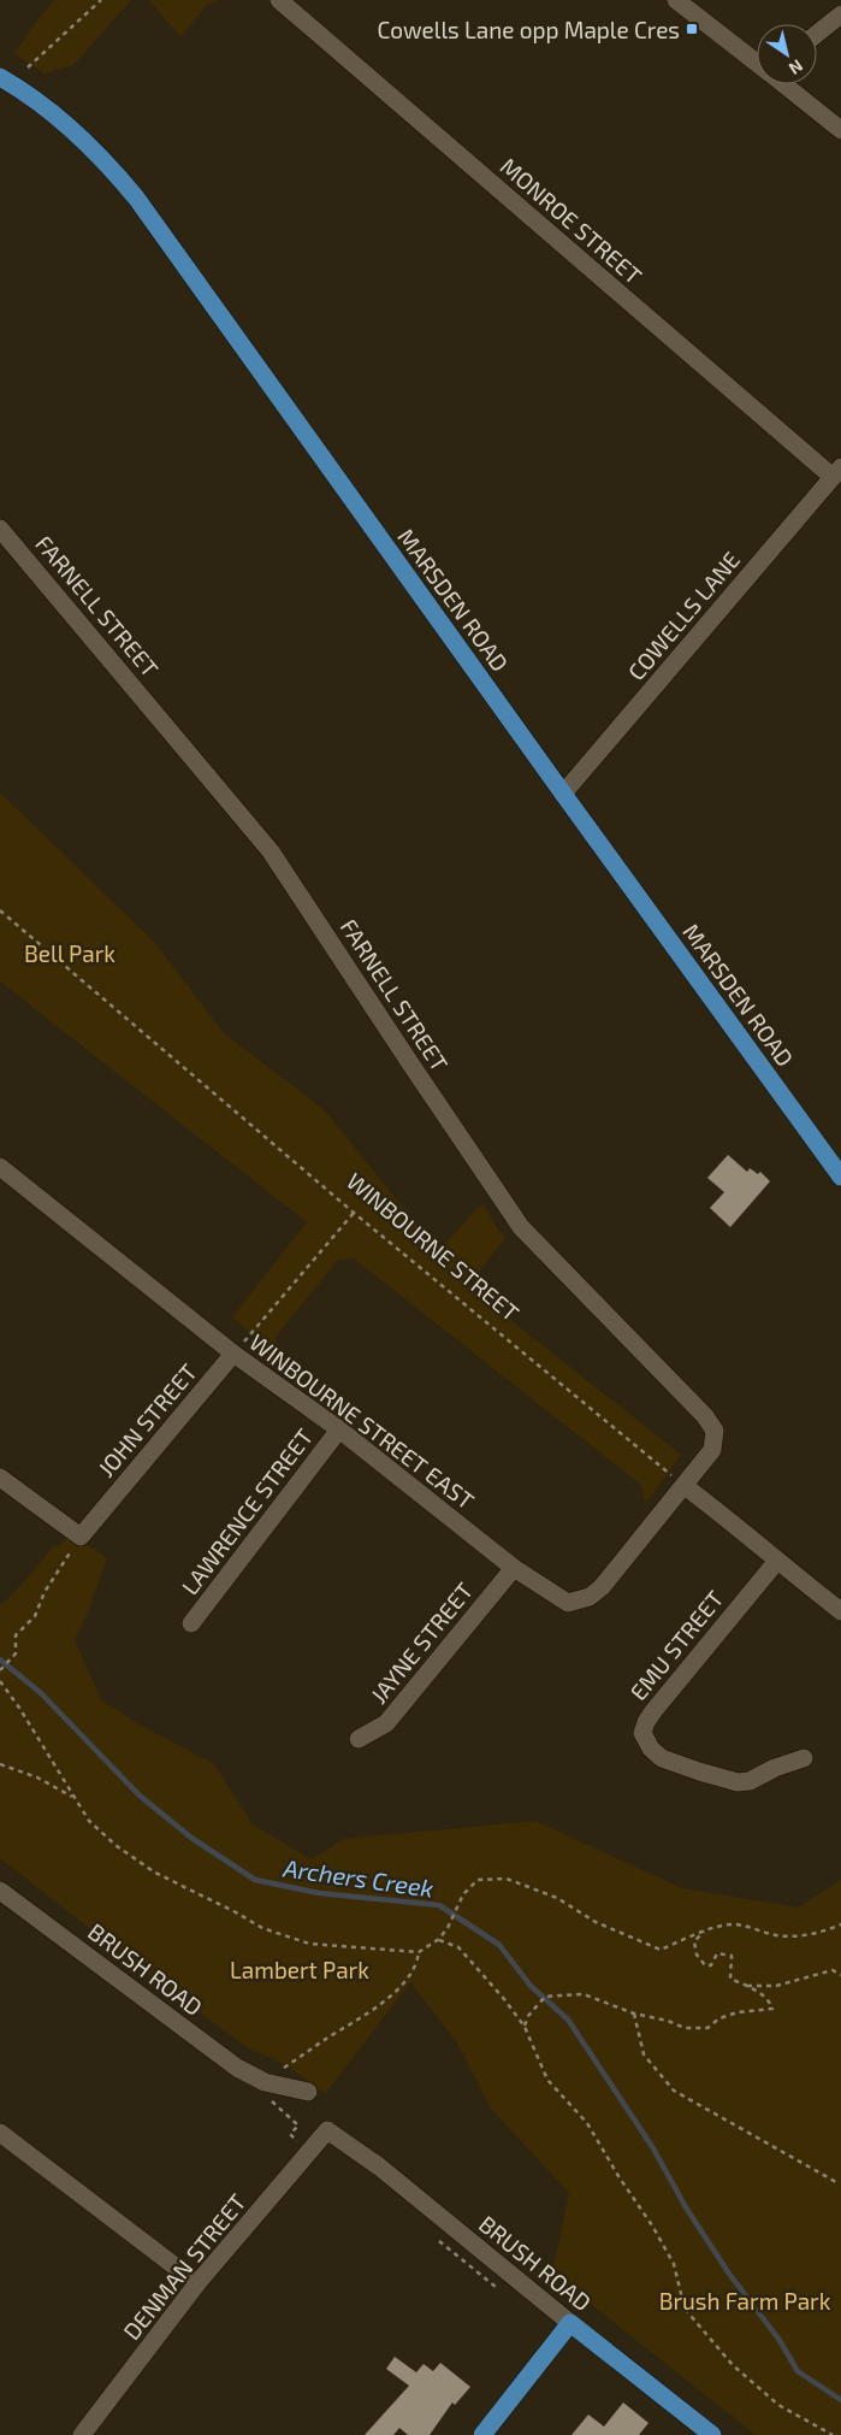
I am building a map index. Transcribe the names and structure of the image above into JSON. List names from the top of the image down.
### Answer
{
  "streets": {
    "main road": ["MARSDEN ROAD", "BRUSH ROAD"],
    "street": [
      "MONROE STREET",
      "FARNELL STREET",
      "COWELLS LANE",
      "JOHN STREET",
      "WINBOURNE STREET EAST",
      "LAWRENCE STREET",
      "JAYNE STREET",
      "EMU STREET",
      "DENMAN STREET"
    ],
    "path": ["WINBOURNE STREET"]
  },
  "crossings": [
    ["MONROE STREET", "COWELLS LANE"],
    ["MARSDEN ROAD", "COWELLS LANE"],
    ["FARNELL STREET", "WINBOURNE STREET"],
    ["FARNELL STREET", "WINBOURNE STREET EAST"],
    ["WINBOURNE STREET", "WINBOURNE STREET EAST"],
    ["JOHN STREET", "WINBOURNE STREET EAST"],
    ["WINBOURNE STREET EAST", "LAWRENCE STREET"],
    ["WINBOURNE STREET EAST", "JAYNE STREET"],
    ["BRUSH ROAD", "DENMAN STREET"]
  ],
  "water": ["Archers Creek"],
  "parks": ["Bell Park", "Lambert Park", "Brush Farm Park"],
  "places": {
    "transit": ["Cowells Lane opp Maple Cres"]
  },
  "north": "bottom right"
}
